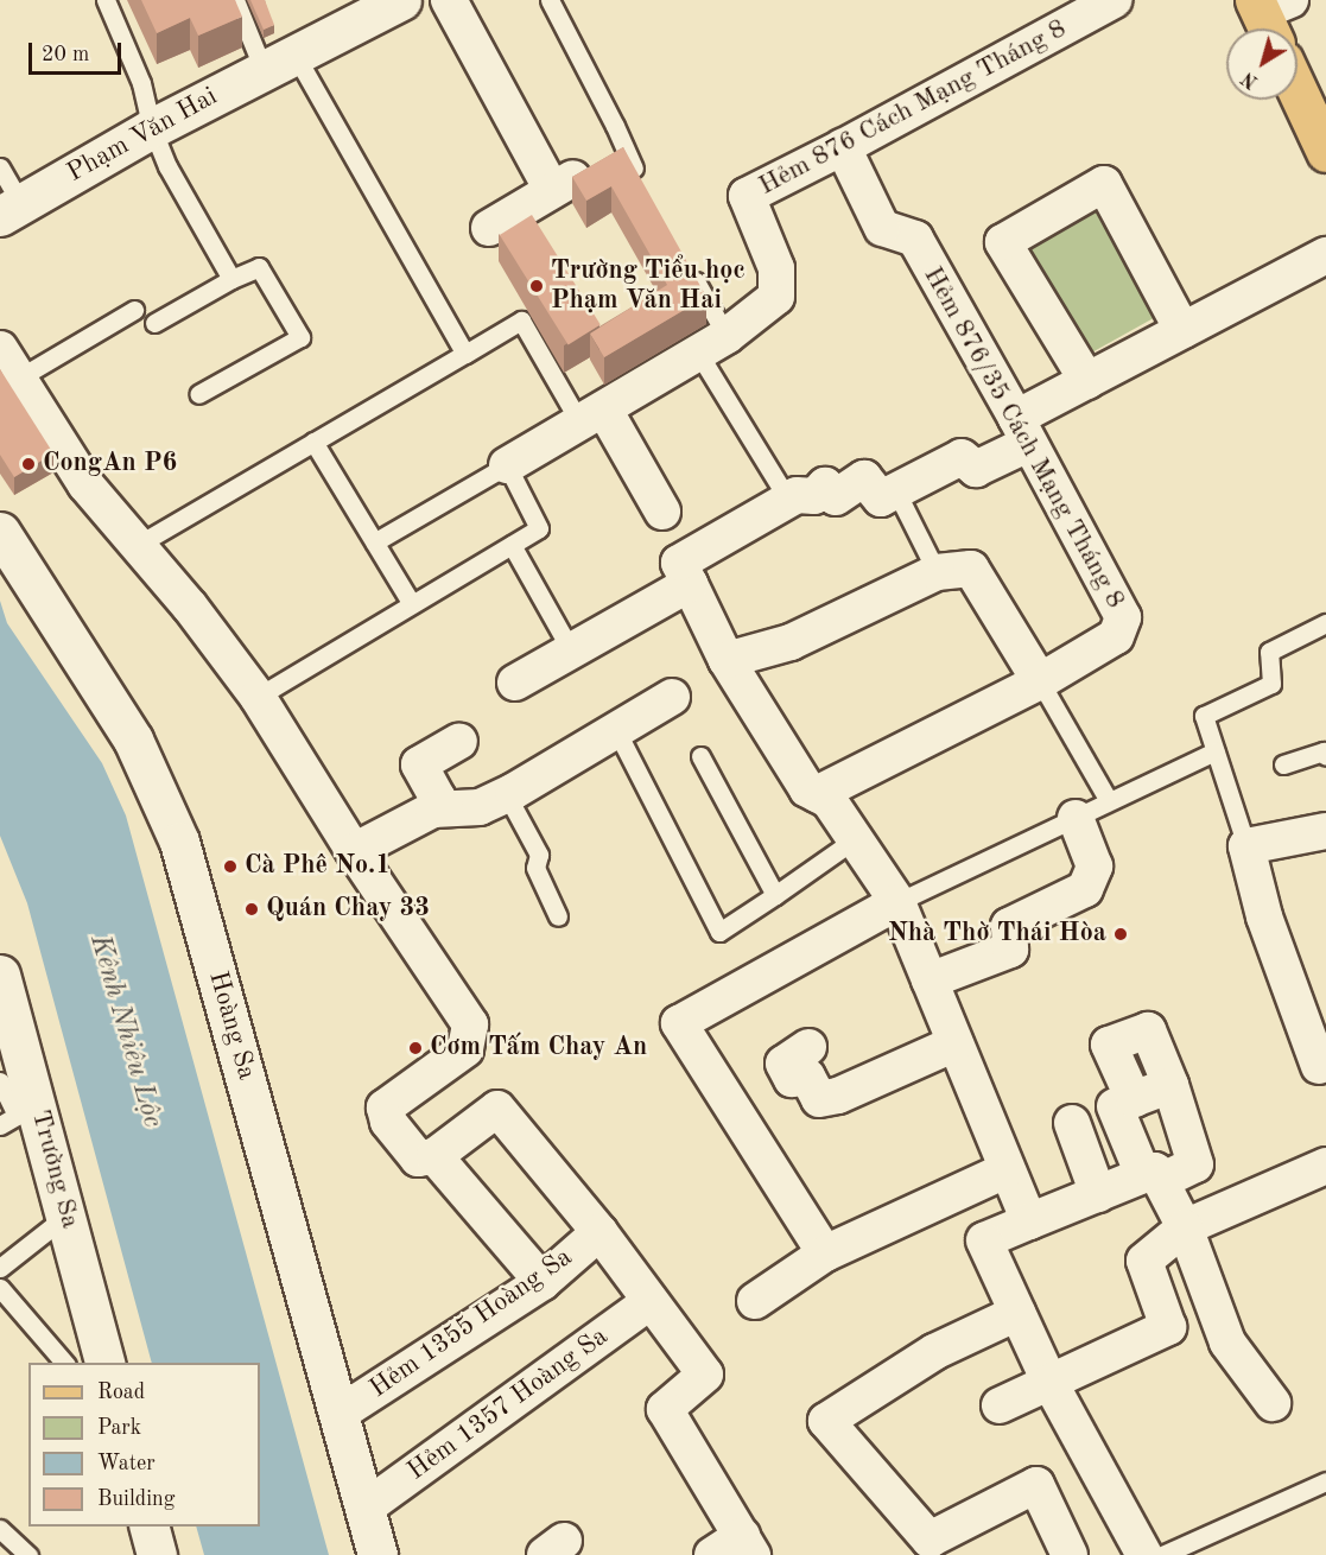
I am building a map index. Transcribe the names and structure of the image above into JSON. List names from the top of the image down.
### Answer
{
  "streets": {
    "street": [
      "Hẻm 876 Cách Mạng Tháng 8",
      "Phạm Văn Hai",
      "Hẻm 876/35 Cách Mạng Tháng 8",
      "Hoàng Sa",
      "Trường Sa",
      "Hẻm 1355 Hoàng Sa",
      "Hẻm 1357 Hoàng Sa"
    ]
  },
  "crossings": [
    ["Hẻm 876 Cách Mạng Tháng 8", "Hẻm 876/35 Cách Mạng Tháng 8"],
    ["Hoàng Sa", "Hẻm 1355 Hoàng Sa"],
    ["Hoàng Sa", "Hẻm 1357 Hoàng Sa"]
  ],
  "water": ["Kênh Nhiêu Lộc"],
  "places": [
    "Trường Tiểu học Phạm Văn Hai",
    "CongAn P6",
    "Cà Phê No.1",
    "Quán Chay 33",
    "Nhà Thờ Thái Hòa",
    "Cơm Tấm Chay An"
  ],
  "legend": [
    "Road",
    "Park",
    "Water",
    "Building"
  ],
  "scale_bar": "20 m",
  "north": "bottom left"
}
